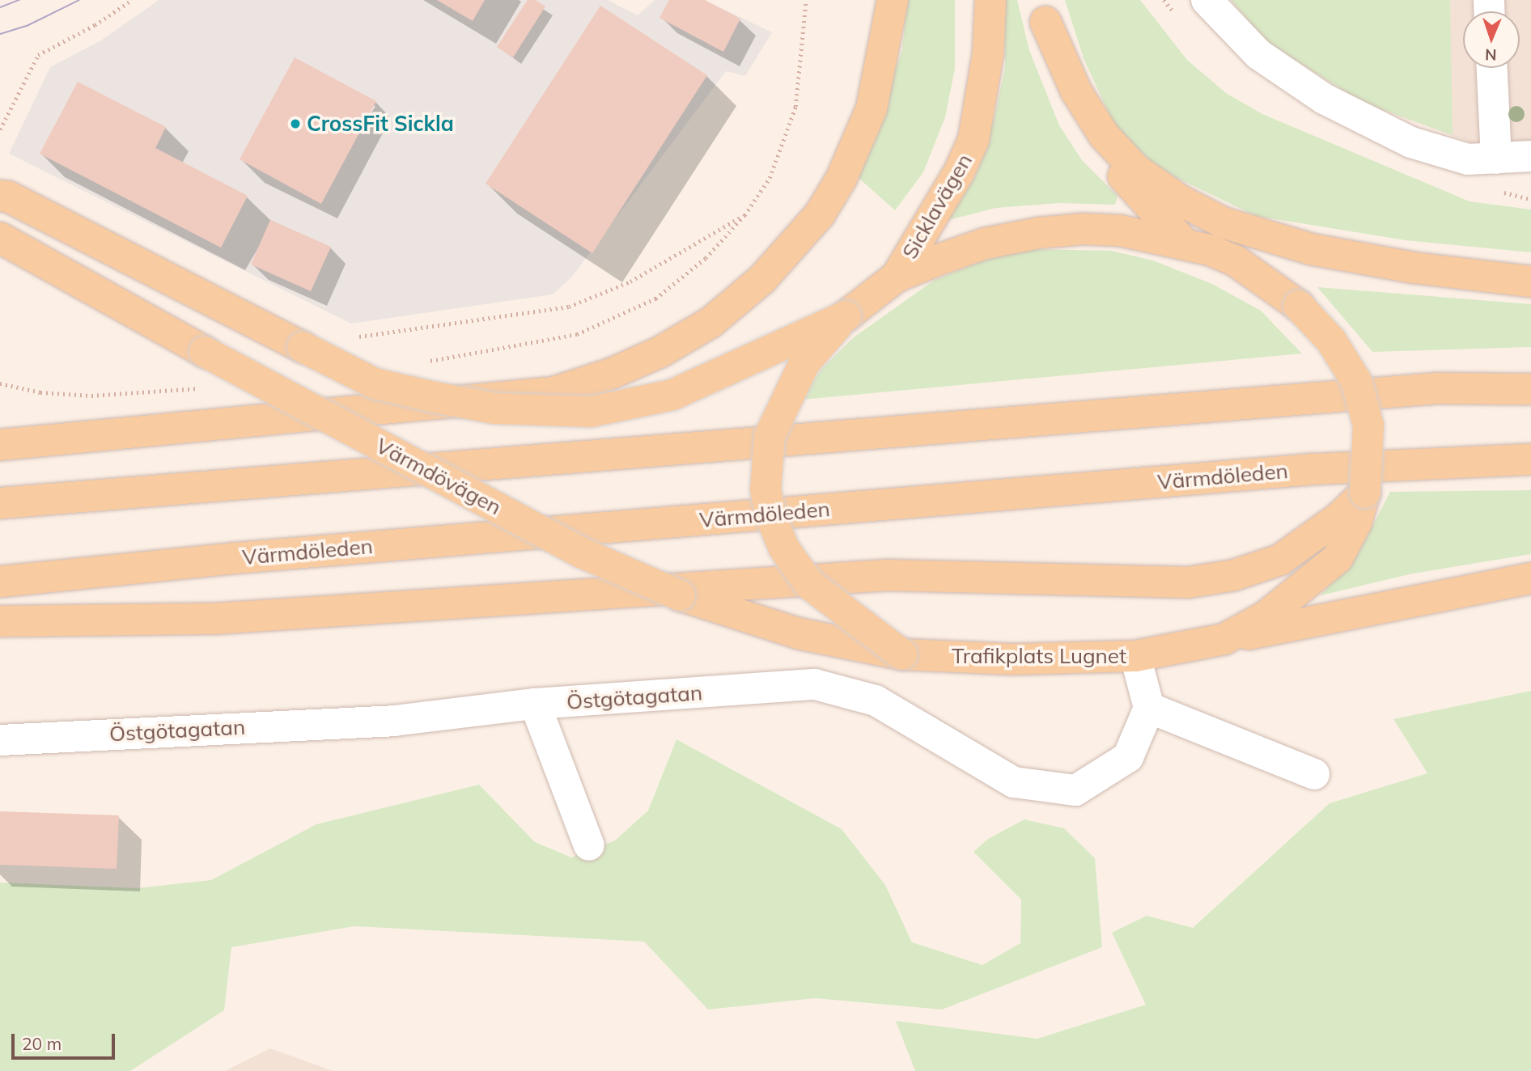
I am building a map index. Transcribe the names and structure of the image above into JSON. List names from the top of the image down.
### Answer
{
  "streets": {
    "main road": [
      "Sicklavägen",
      "Värmdövägen",
      "Värmdöleden",
      "Trafikplats Lugnet"
    ],
    "street": ["Östgötagatan"]
  },
  "crossings": [
    ["Sicklavägen", "Trafikplats Lugnet"],
    ["Värmdövägen", "Trafikplats Lugnet"]
  ],
  "places": ["CrossFit Sickla"],
  "scale_bar": "20 m",
  "north": "bottom"
}
